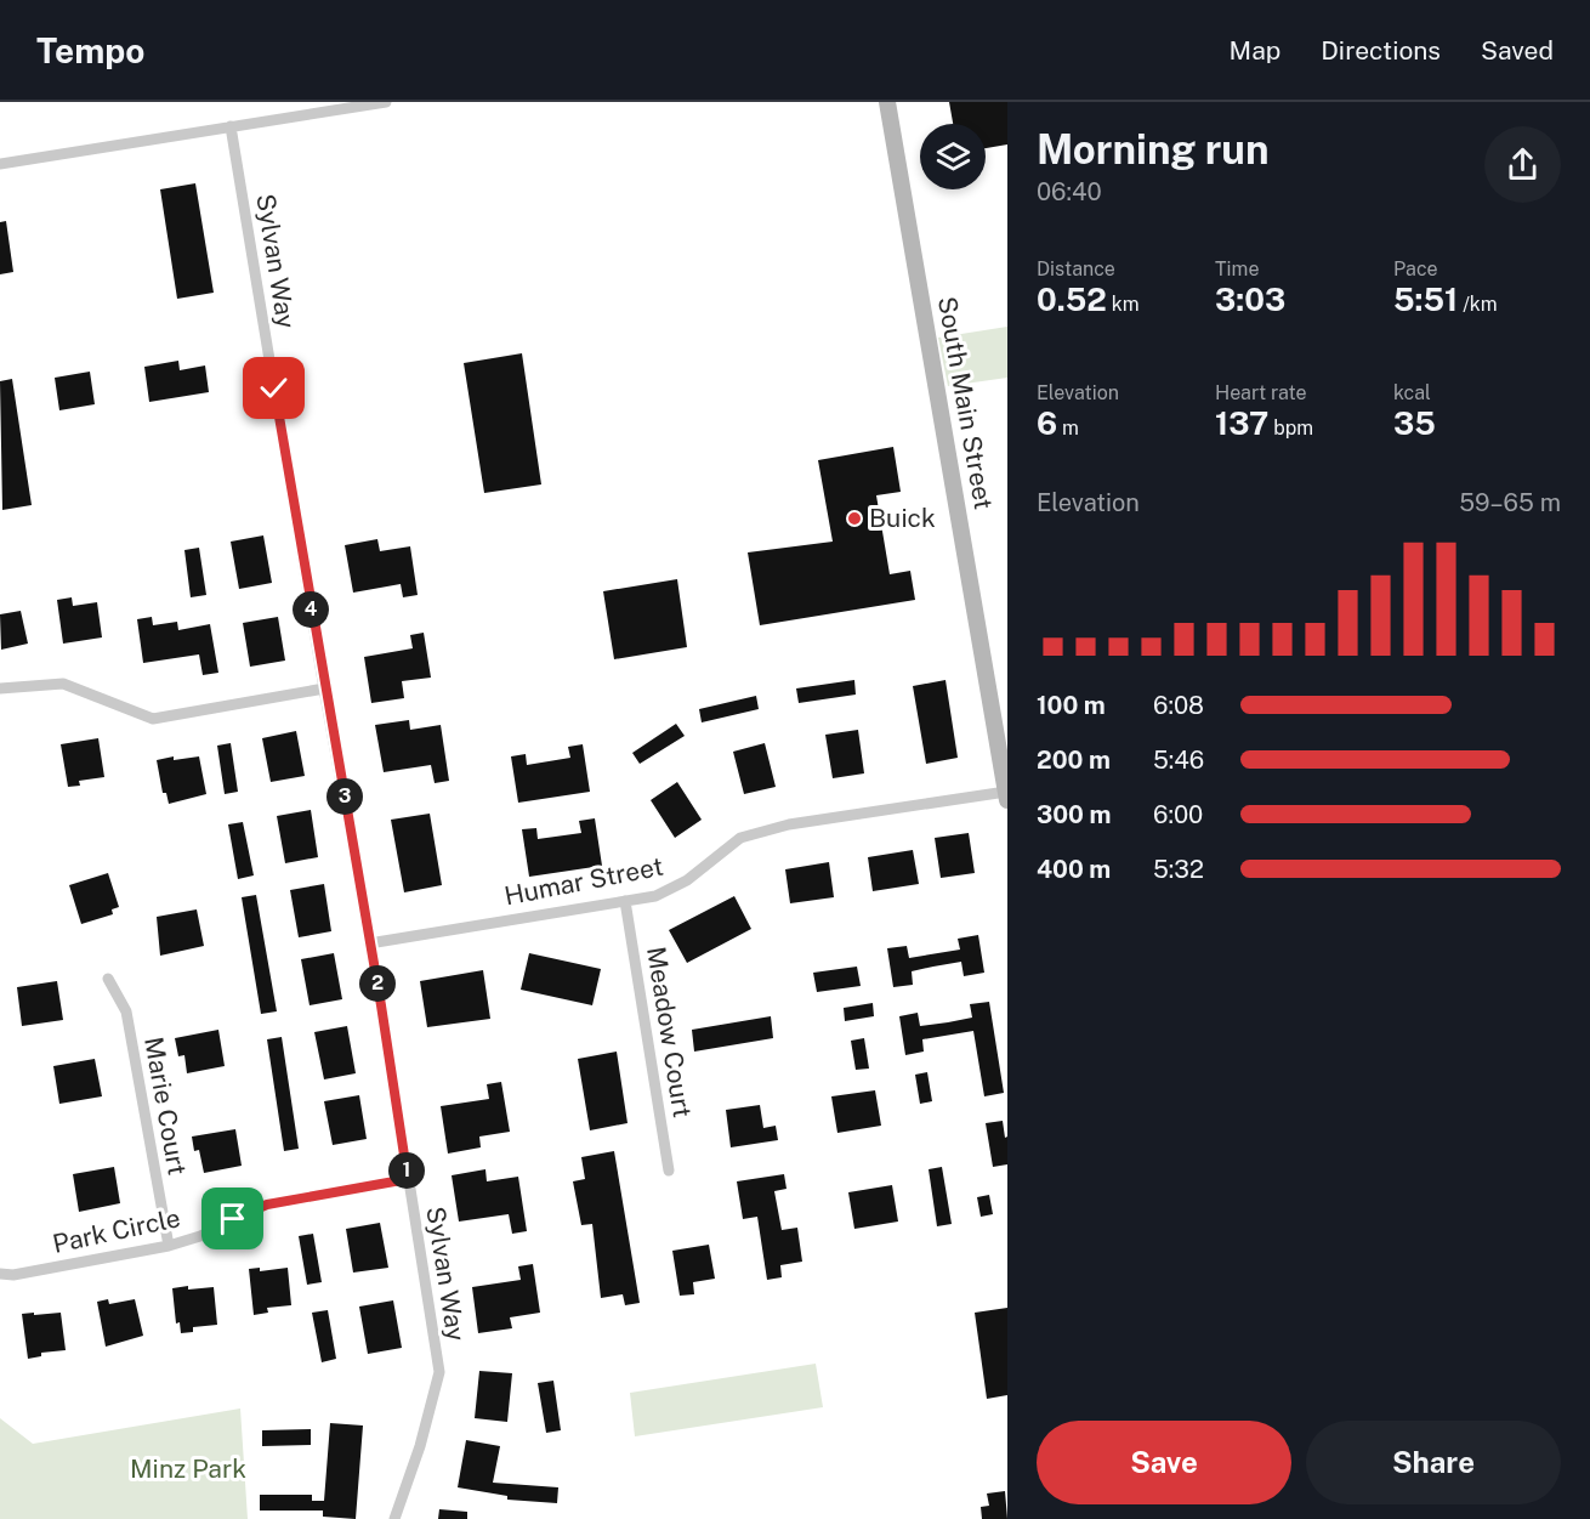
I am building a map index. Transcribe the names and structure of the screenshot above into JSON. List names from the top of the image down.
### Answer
{
  "streets": {
    "main road": ["South Main Street"],
    "street": [
      "Sylvan Way",
      "Humar Street",
      "Meadow Court",
      "Marie Court",
      "Park Circle"
    ]
  },
  "crossings": [
    ["Sylvan Way", "Humar Street"],
    ["Sylvan Way", "Park Circle"],
    ["South Main Street", "Humar Street"],
    ["Humar Street", "Meadow Court"],
    ["Marie Court", "Park Circle"]
  ],
  "parks": ["Minz Park"],
  "places": ["Buick"],
  "page": {
    "header": "Tempo",
    "nav": ["Map", "Directions", "Saved"],
    "heading": ["Morning run", "06:40"],
    "stats": [
      ["Distance", "0.52 km"],
      ["Time", "3:03"],
      ["Pace", "5:51 /km"],
      ["Elevation", "6 m"],
      ["Heart rate", "137 bpm"],
      ["kcal", "35"]
    ],
    "chart": ["Elevation", "59–65 m"],
    "pins": [
      "4",
      "3",
      "2",
      "1"
    ],
    "list": [
      {
        "name": "100 m",
        "note": "6:08"
      },
      {
        "name": "200 m",
        "note": "5:46"
      },
      {
        "name": "300 m",
        "note": "6:00"
      },
      {
        "name": "400 m",
        "note": "5:32"
      }
    ],
    "buttons": ["Save", "Share"]
  }
}
